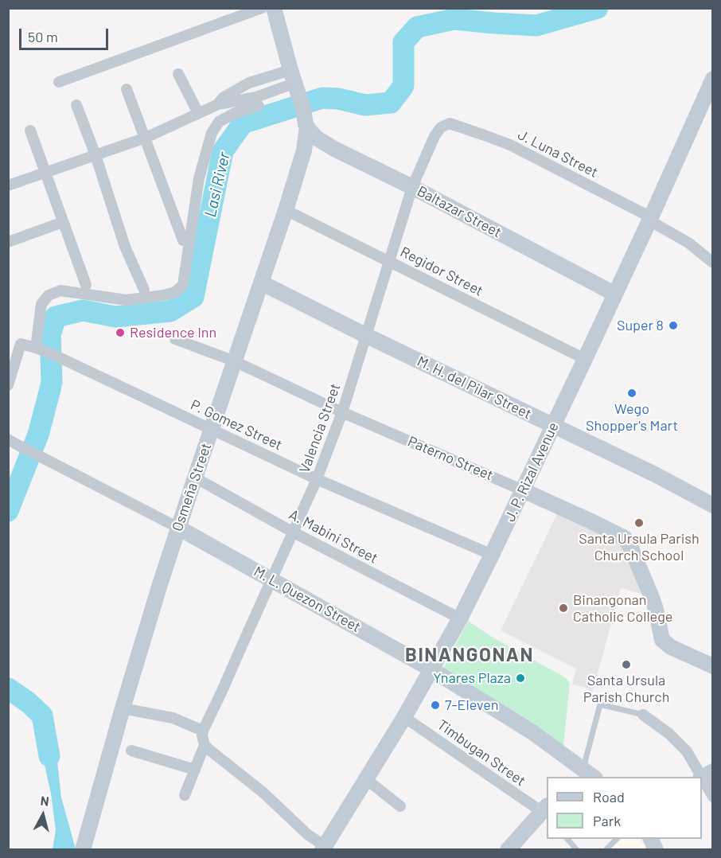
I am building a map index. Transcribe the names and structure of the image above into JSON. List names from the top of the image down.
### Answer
{
  "streets": {
    "street": [
      "J. Luna Street",
      "Baltazar Street",
      "Regidor Street",
      "M. H. del Pilar Street",
      "P. Gomez Street",
      "Valencia Street",
      "Paterno Street",
      "J. P. Rizal Avenue",
      "Osmeña Street",
      "A. Mabini Street",
      "M. L. Quezon Street",
      "Timbugan Street"
    ]
  },
  "crossings": [
    ["J. Luna Street", "Valencia Street"],
    ["J. Luna Street", "J. P. Rizal Avenue"],
    ["Baltazar Street", "Valencia Street"],
    ["Baltazar Street", "J. P. Rizal Avenue"],
    ["Baltazar Street", "Osmeña Street"],
    ["Regidor Street", "Valencia Street"],
    ["Regidor Street", "J. P. Rizal Avenue"],
    ["Regidor Street", "Osmeña Street"],
    ["M. H. del Pilar Street", "Valencia Street"],
    ["M. H. del Pilar Street", "J. P. Rizal Avenue"],
    ["M. H. del Pilar Street", "Osmeña Street"],
    ["P. Gomez Street", "Valencia Street"],
    ["P. Gomez Street", "J. P. Rizal Avenue"],
    ["P. Gomez Street", "Osmeña Street"],
    ["Valencia Street", "Paterno Street"],
    ["Valencia Street", "A. Mabini Street"],
    ["Valencia Street", "M. L. Quezon Street"],
    ["Paterno Street", "J. P. Rizal Avenue"],
    ["Paterno Street", "Osmeña Street"],
    ["J. P. Rizal Avenue", "A. Mabini Street"],
    ["J. P. Rizal Avenue", "M. L. Quezon Street"],
    ["J. P. Rizal Avenue", "Timbugan Street"],
    ["Osmeña Street", "A. Mabini Street"],
    ["Osmeña Street", "M. L. Quezon Street"]
  ],
  "districts": ["BINANGONAN"],
  "water": ["Lasi River"],
  "places": [
    "Super 8",
    "Residence Inn",
    "Wego Shopper's Mart",
    "Santa Ursula Parish Church School",
    "Binangonan Catholic College",
    "Santa Ursula Parish Church",
    "Ynares Plaza",
    "7-Eleven"
  ],
  "legend": ["Road", "Park"],
  "scale_bar": "50 m",
  "north": "top"
}
